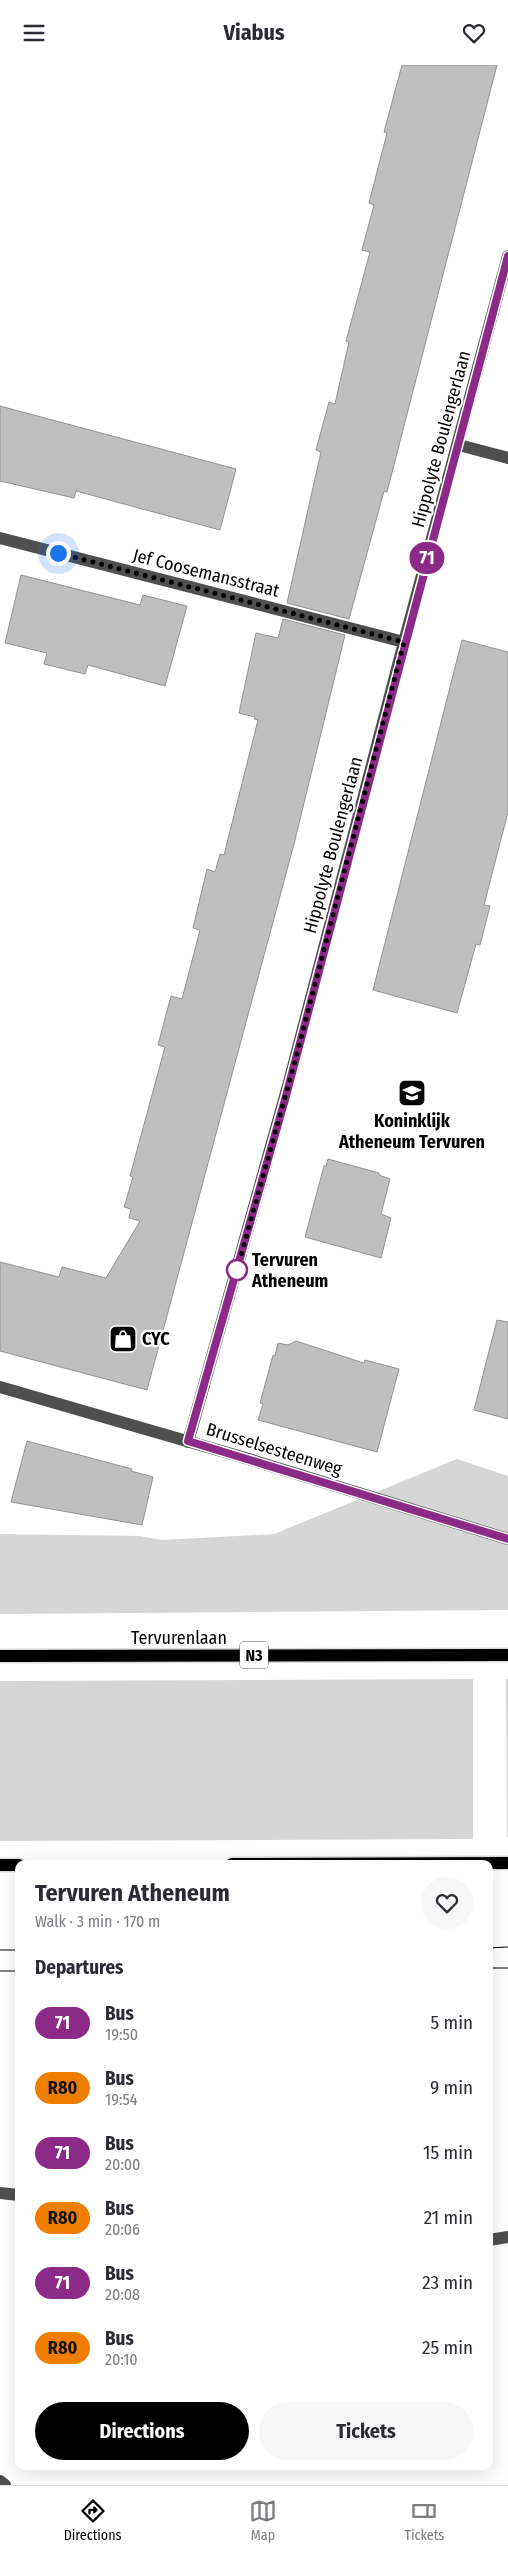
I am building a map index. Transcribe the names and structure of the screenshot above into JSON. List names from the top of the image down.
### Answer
{
  "streets": {
    "main road": ["Tervurenlaan", "N3"],
    "street": ["Hippolyte Boulengerlaan", "Jef Coosemansstraat", "Brusselsesteenweg"]
  },
  "crossings": [
    ["Hippolyte Boulengerlaan", "Jef Coosemansstraat"],
    ["Hippolyte Boulengerlaan", "Brusselsesteenweg"]
  ],
  "places": {
    "school or university": ["Koninklijk Atheneum Tervuren"],
    "other": ["Tervuren Atheneum"],
    "shop": ["CYC"]
  },
  "lines": ["bus line 71"],
  "page": {
    "header": "Viabus",
    "on_map": "71",
    "heading": [
      ["Tervuren Atheneum", "Walk · 3 min · 170 m"],
      "Departures"
    ],
    "list": [
      {
        "mark": "71",
        "name": "Bus",
        "note": "19:50",
        "value": "5 min"
      },
      {
        "mark": "R80",
        "name": "Bus",
        "note": "19:54",
        "value": "9 min"
      },
      {
        "mark": "71",
        "name": "Bus",
        "note": "20:00",
        "value": "15 min"
      },
      {
        "mark": "R80",
        "name": "Bus",
        "note": "20:06",
        "value": "21 min"
      },
      {
        "mark": "71",
        "name": "Bus",
        "note": "20:08",
        "value": "23 min"
      },
      {
        "mark": "R80",
        "name": "Bus",
        "note": "20:10",
        "value": "25 min"
      }
    ],
    "buttons": ["Directions", "Tickets"],
    "tabs": ["Directions", "Map", "Tickets"]
  }
}
